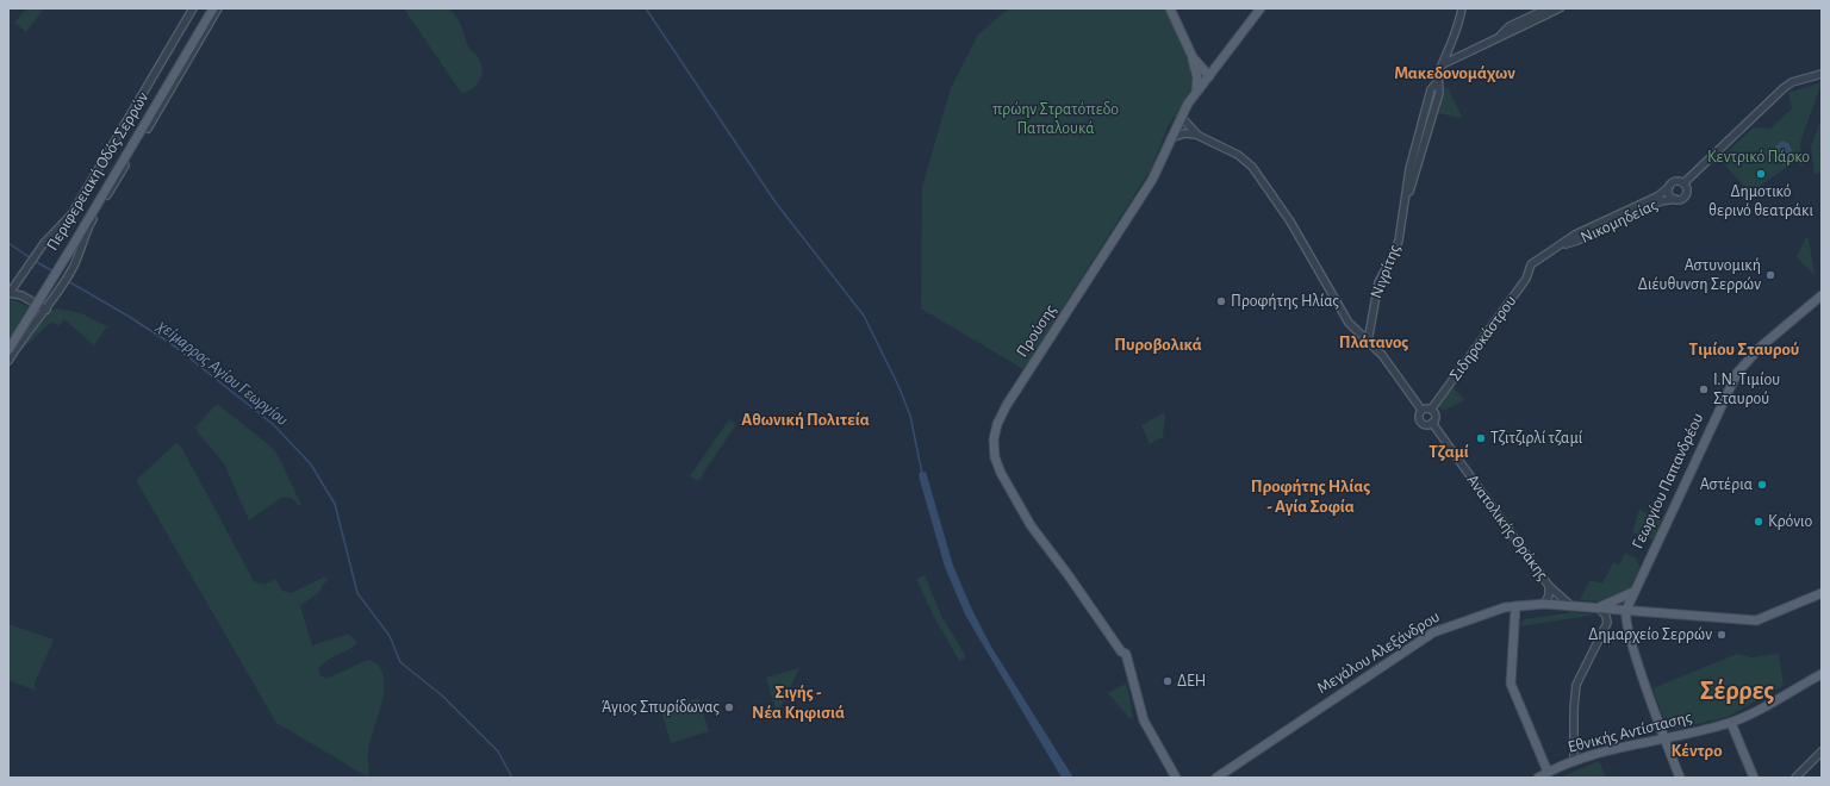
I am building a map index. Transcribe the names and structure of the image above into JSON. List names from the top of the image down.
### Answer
{
  "streets": {
    "main road": [
      "Περιφερειακή Οδός Σερρών",
      "Προύσης",
      "Γεωργίου Παπανδρέου",
      "Μεγάλου Αλεξάνδρου",
      "Εθνικής Αντίστασης"
    ],
    "street": [
      "Νικομηδείας",
      "Νιγρίτης",
      "Σιδηροκάστρου",
      "Ανατολικής Θράκης"
    ]
  },
  "crossings": [
    ["Νικομηδείας", "Σιδηροκάστρου"],
    ["Σιδηροκάστρου", "Ανατολικής Θράκης"],
    ["Γεωργίου Παπανδρέου", "Μεγάλου Αλεξάνδρου"],
    ["Ανατολικής Θράκης", "Μεγάλου Αλεξάνδρου"]
  ],
  "districts": [
    "Μακεδονομάχων",
    "Πλάτανος",
    "Πυροβολικά",
    "Τιμίου Σταυρού",
    "Αθωνική Πολιτεία",
    "Τζαμί",
    "Προφήτης Ηλίας - Αγία Σοφία",
    "Σέρρες",
    "Σιγής - Νέα Κηφισιά",
    "Κέντρο"
  ],
  "water": ["χείμαρρος Αγίου Γεωργίου"],
  "parks": ["πρώην Στρατόπεδο Παπαλουκά", "Κεντρικό Πάρκο"],
  "places": [
    "Δημοτικό θερινό θεατράκι",
    "Αστυνομική Διέυθυνση Σερρών",
    "Προφήτης Ηλίας",
    "Ι.Ν. Τιμίου Σταυρού",
    "Τζιτζιρλί τζαμί",
    "Αστέρια",
    "Κρόνιο",
    "Δημαρχείο Σερρών",
    "ΔΕΗ",
    "Άγιος Σπυρίδωνας"
  ]
}
